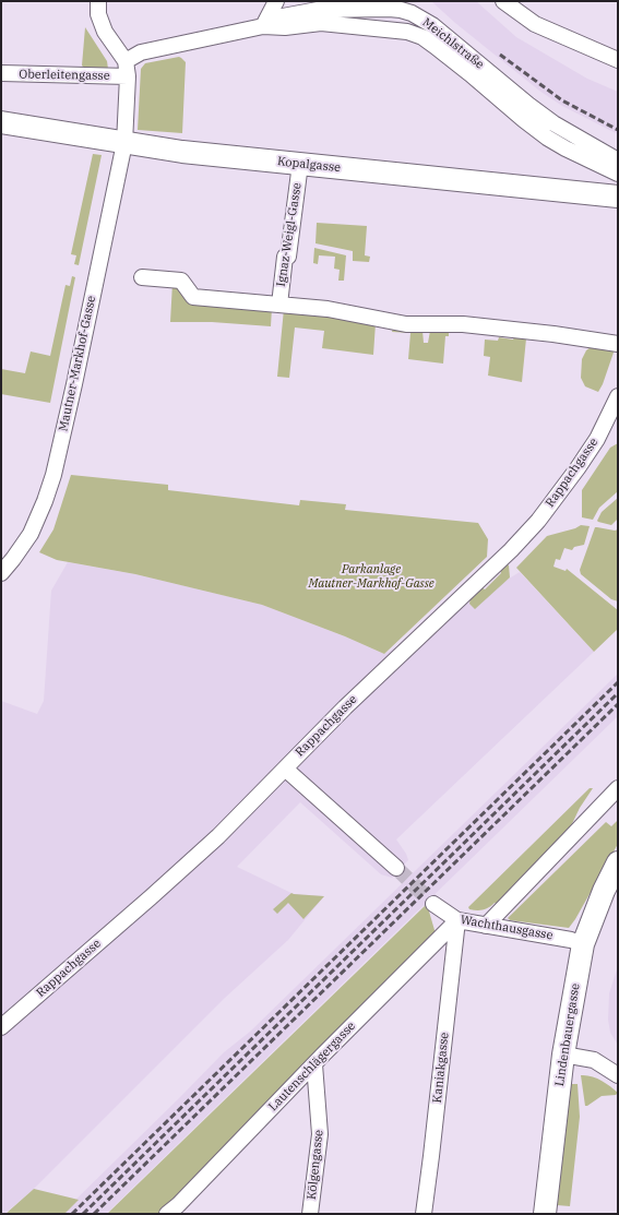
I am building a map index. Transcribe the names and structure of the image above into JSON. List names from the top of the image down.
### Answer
{
  "streets": {
    "street": [
      "Meichlstraße",
      "Oberleitengasse",
      "Kopalgasse",
      "Ignaz-Weigl-Gasse",
      "Mautner-Markhof-Gasse",
      "Rappachgasse",
      "Wachthausgasse",
      "Lindenbauergasse",
      "Lautenschlägergasse",
      "Kaniakgasse",
      "Kölgengasse"
    ]
  },
  "crossings": [
    ["Meichlstraße", "Mautner-Markhof-Gasse"],
    ["Oberleitengasse", "Mautner-Markhof-Gasse"],
    ["Kopalgasse", "Ignaz-Weigl-Gasse"],
    ["Kopalgasse", "Mautner-Markhof-Gasse"],
    ["Wachthausgasse", "Lindenbauergasse"],
    ["Wachthausgasse", "Lautenschlägergasse"],
    ["Wachthausgasse", "Kaniakgasse"],
    ["Lautenschlägergasse", "Kaniakgasse"],
    ["Lautenschlägergasse", "Kölgengasse"]
  ],
  "parks": ["Parkanlage Mautner-Markhof-Gasse"]
}
